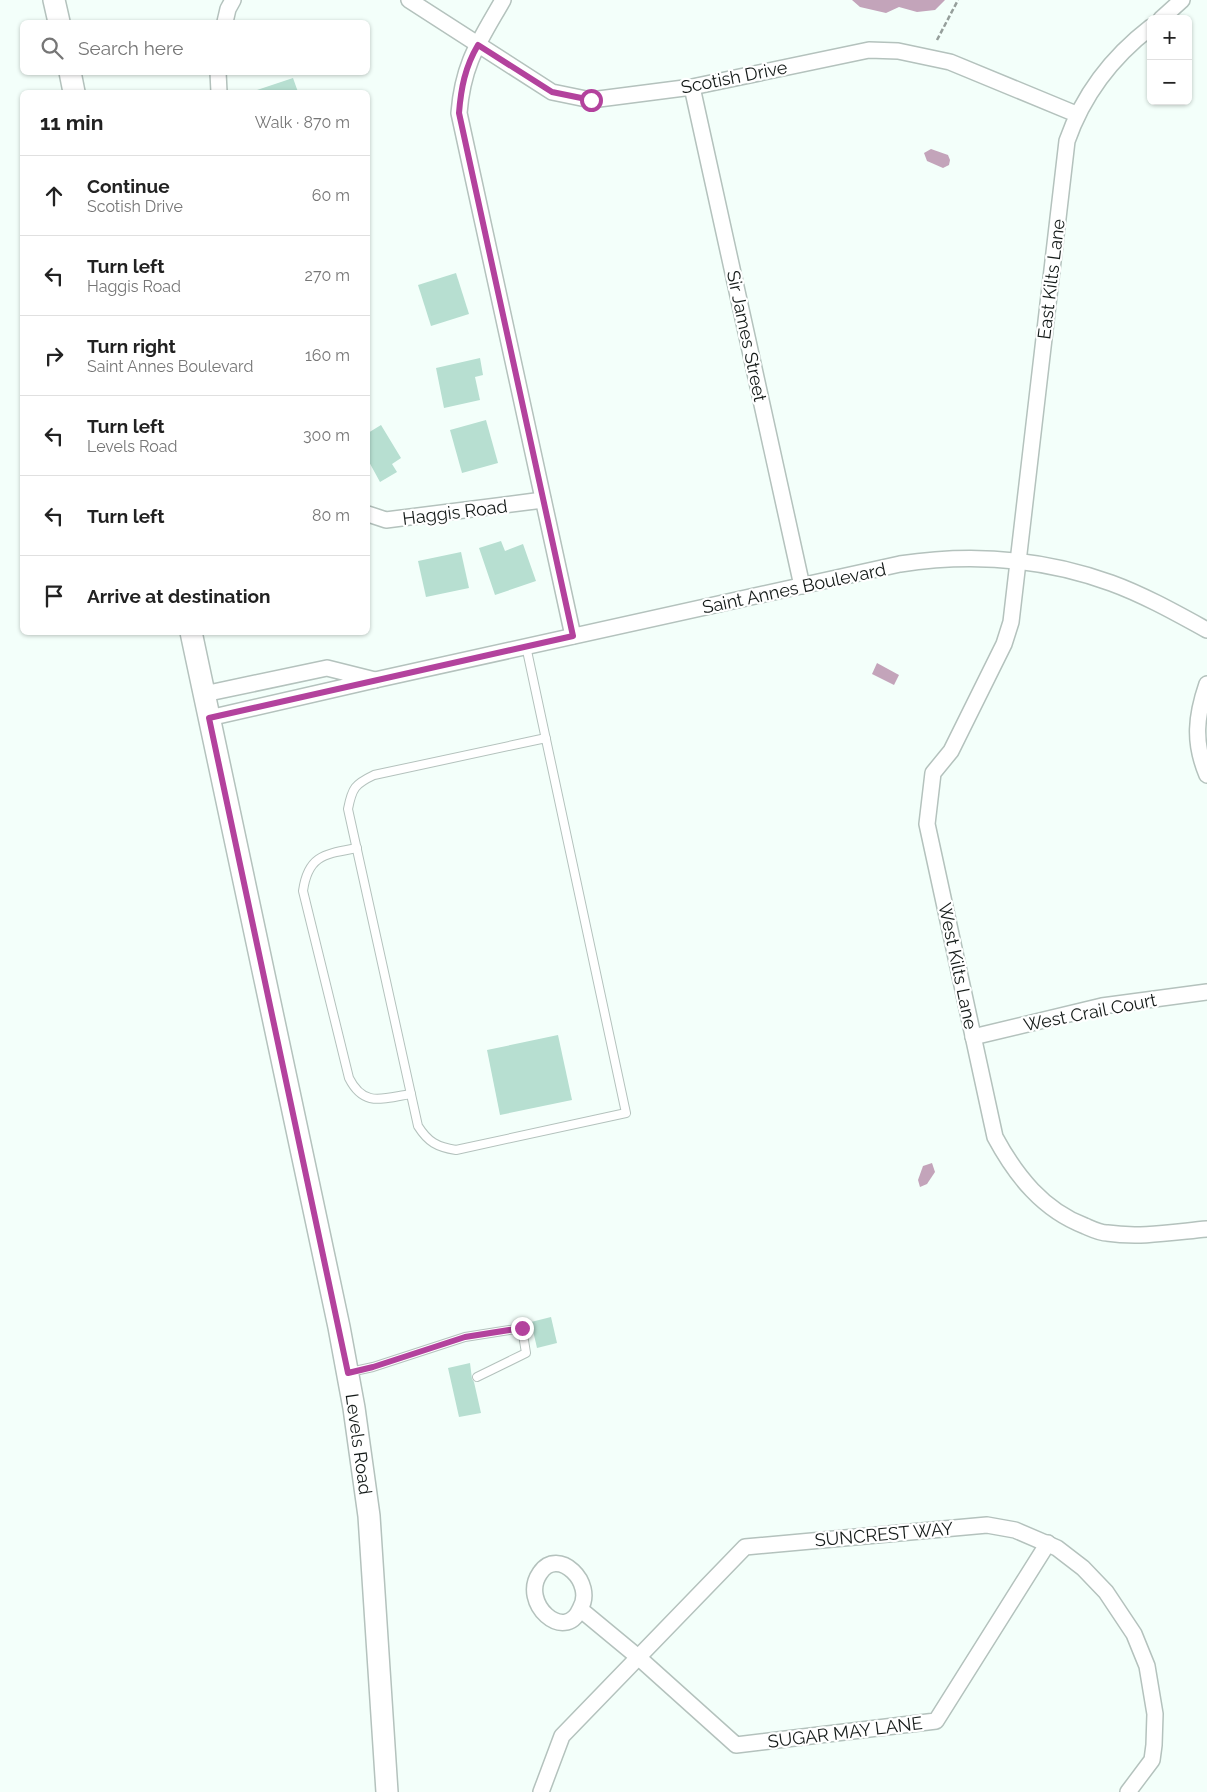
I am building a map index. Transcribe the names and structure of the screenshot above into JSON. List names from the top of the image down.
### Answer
{
  "streets": {
    "main road": ["Levels Road"],
    "street": [
      "Scotish Drive",
      "East Kilts Lane",
      "Sir James Street",
      "Haggis Road",
      "Saint Annes Boulevard",
      "West Kilts Lane",
      "West Crail Court",
      "SUNCREST WAY",
      "SUGAR MAY LANE"
    ]
  },
  "crossings": [
    ["Scotish Drive", "East Kilts Lane"],
    ["Scotish Drive", "Sir James Street"],
    ["East Kilts Lane", "Saint Annes Boulevard"],
    ["East Kilts Lane", "West Kilts Lane"],
    ["Sir James Street", "Saint Annes Boulevard"],
    ["Saint Annes Boulevard", "West Kilts Lane"],
    ["Saint Annes Boulevard", "Levels Road"],
    ["West Kilts Lane", "West Crail Court"],
    ["SUNCREST WAY", "SUGAR MAY LANE"]
  ],
  "page": {
    "map_buttons": ["+", "−"],
    "search": "Search here",
    "heading": ["11 min", "Walk · 870 m"],
    "list": [
      ["Continue", "Scotish Drive", "60 m"],
      ["Turn left", "Haggis Road", "270 m"],
      ["Turn right", "Saint Annes Boulevard", "160 m"],
      ["Turn left", "Levels Road", "300 m"],
      ["Turn left", "80 m"],
      "Arrive at destination"
    ]
  }
}
